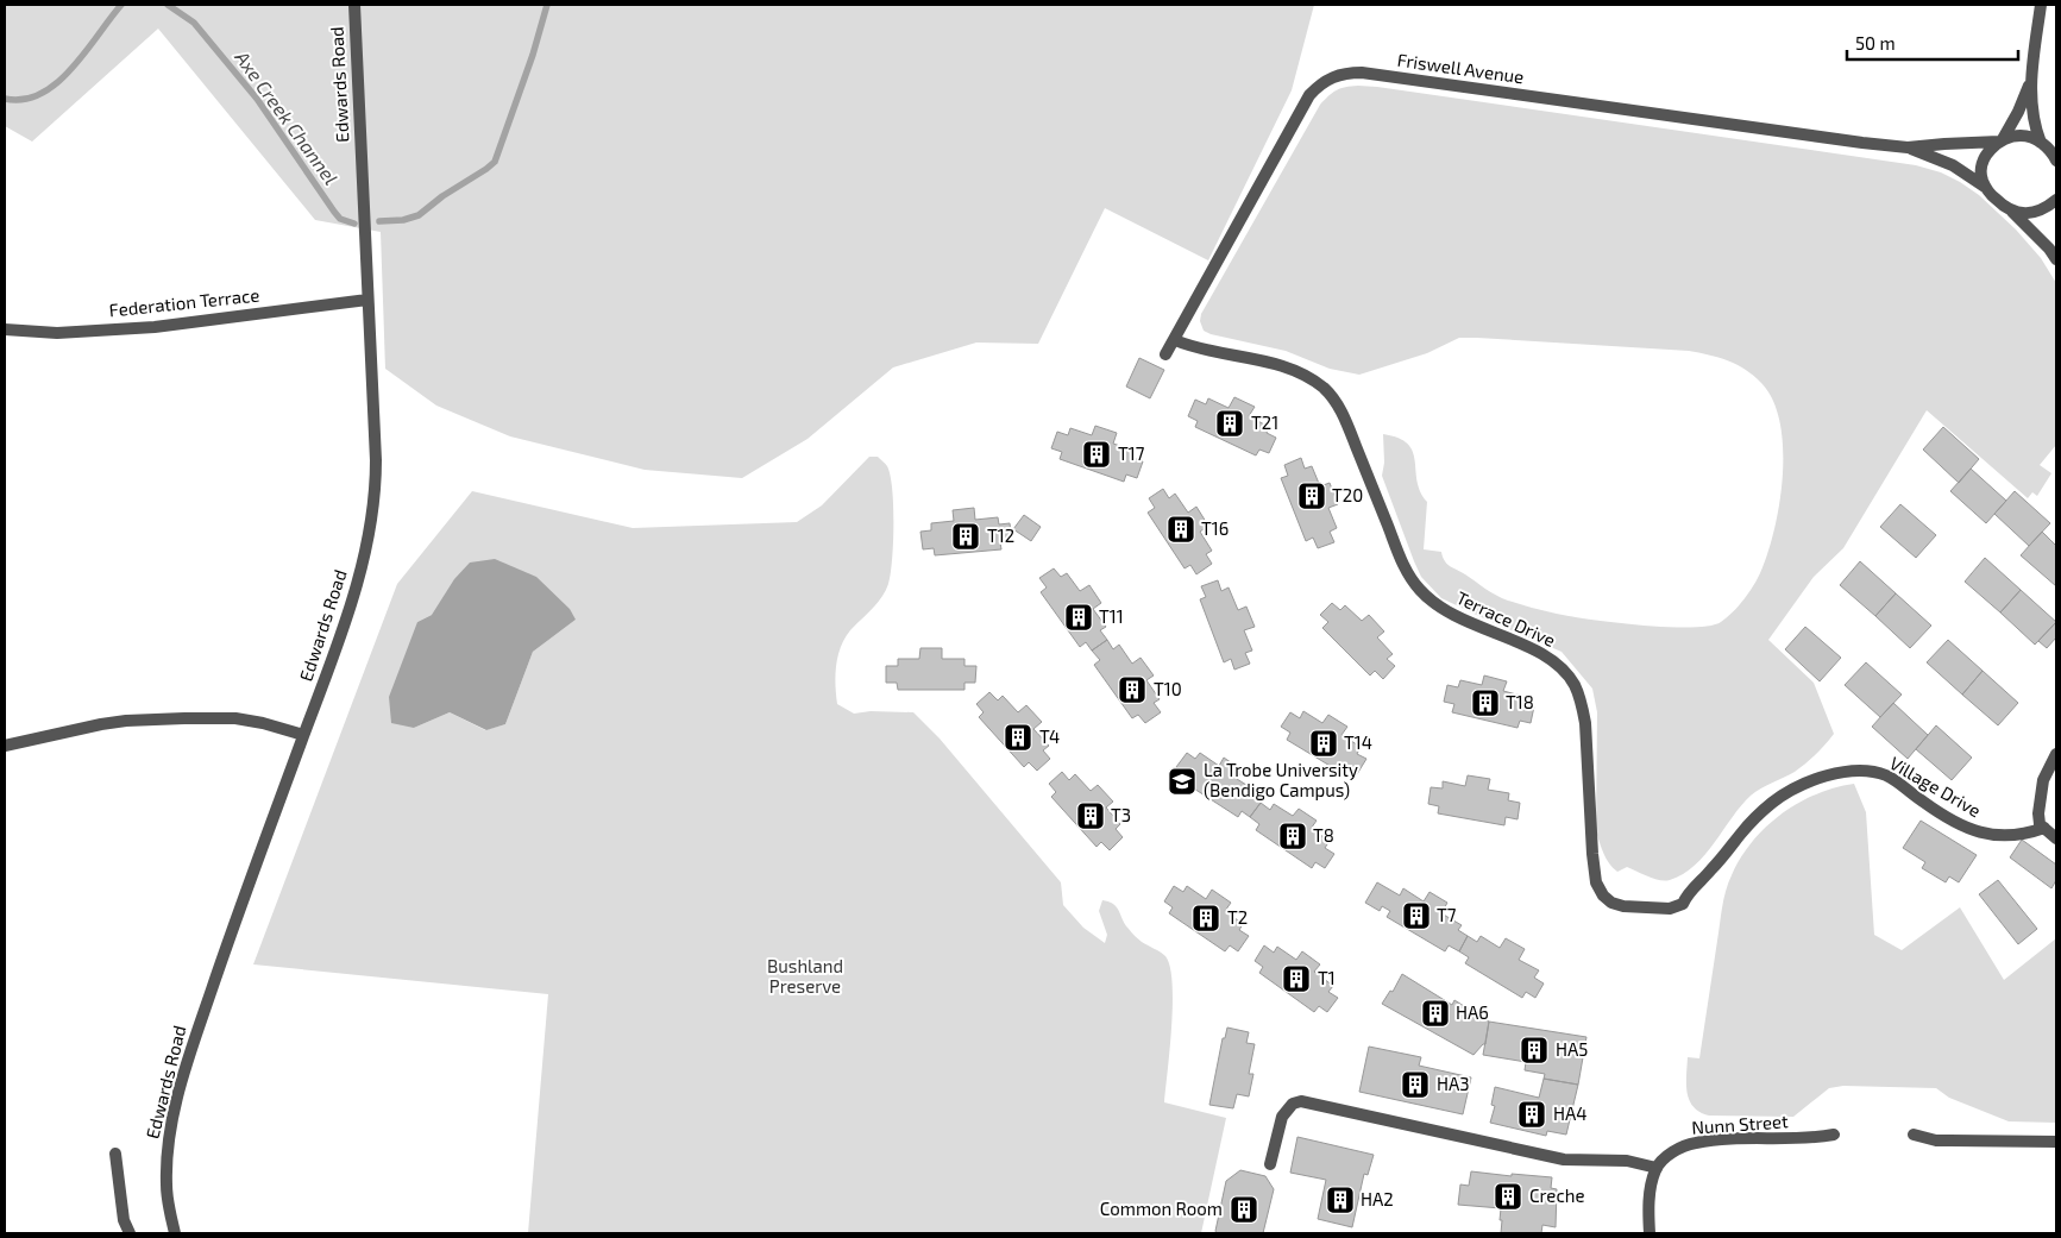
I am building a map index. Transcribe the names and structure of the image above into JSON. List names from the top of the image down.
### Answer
{
  "streets": {
    "street": [
      "Friswell Avenue",
      "Edwards Road",
      "Federation Terrace",
      "Terrace Drive",
      "Village Drive",
      "Nunn Street"
    ]
  },
  "crossings": [
    ["Friswell Avenue", "Terrace Drive"],
    ["Edwards Road", "Federation Terrace"],
    ["Terrace Drive", "Village Drive"]
  ],
  "water": ["Axe Creek Channel"],
  "parks": ["Bushland Preserve"],
  "places": {
    "building": [
      "T21",
      "T17",
      "T20",
      "T16",
      "T12",
      "T11",
      "T10",
      "T18",
      "T4",
      "T14",
      "T3",
      "T8",
      "T7",
      "T2",
      "T1",
      "HA6",
      "HA5",
      "HA3",
      "HA4",
      "Creche",
      "HA2",
      "Common Room"
    ],
    "school or university": ["La Trobe University (Bendigo Campus)"]
  },
  "scale_bar": "50 m"
}
